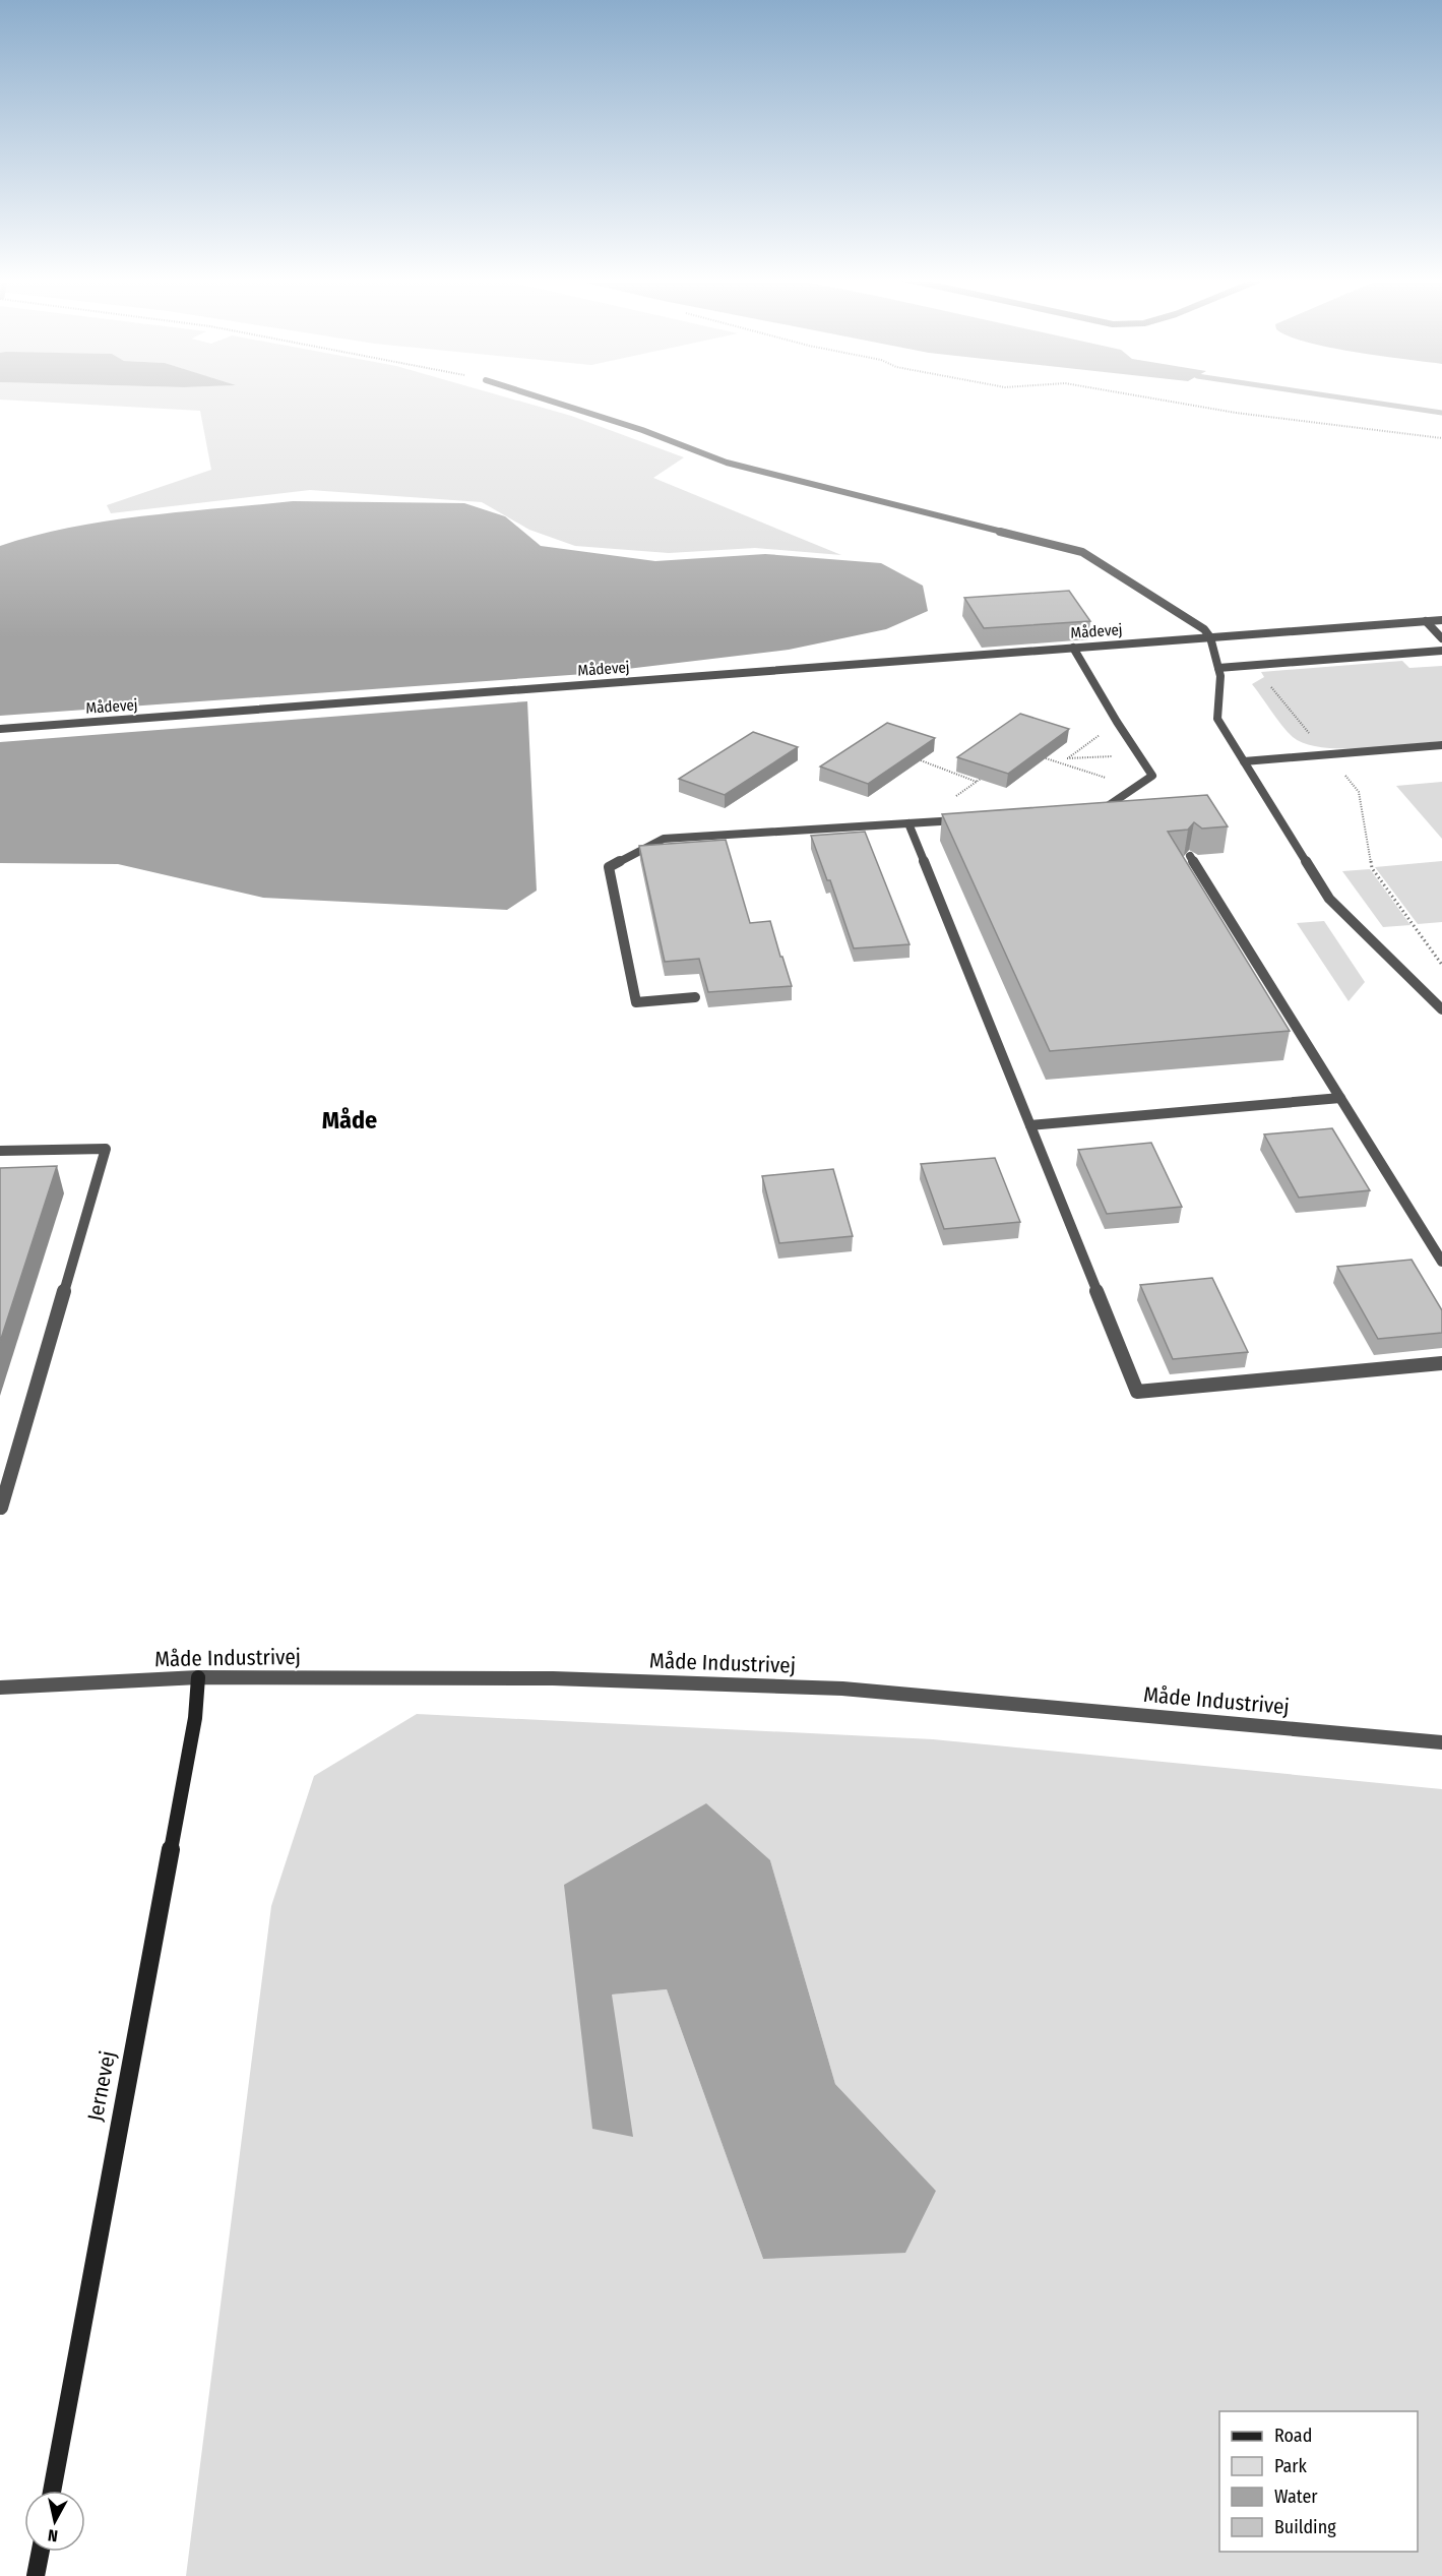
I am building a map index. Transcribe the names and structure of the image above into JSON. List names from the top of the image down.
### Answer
{
  "streets": {
    "street": ["Mådevej", "Måde Industrivej", "Jernevej"]
  },
  "crossings": [
    ["Måde Industrivej", "Jernevej"]
  ],
  "districts": ["Måde"],
  "legend": [
    "Road",
    "Park",
    "Water",
    "Building"
  ],
  "north": "bottom"
}
